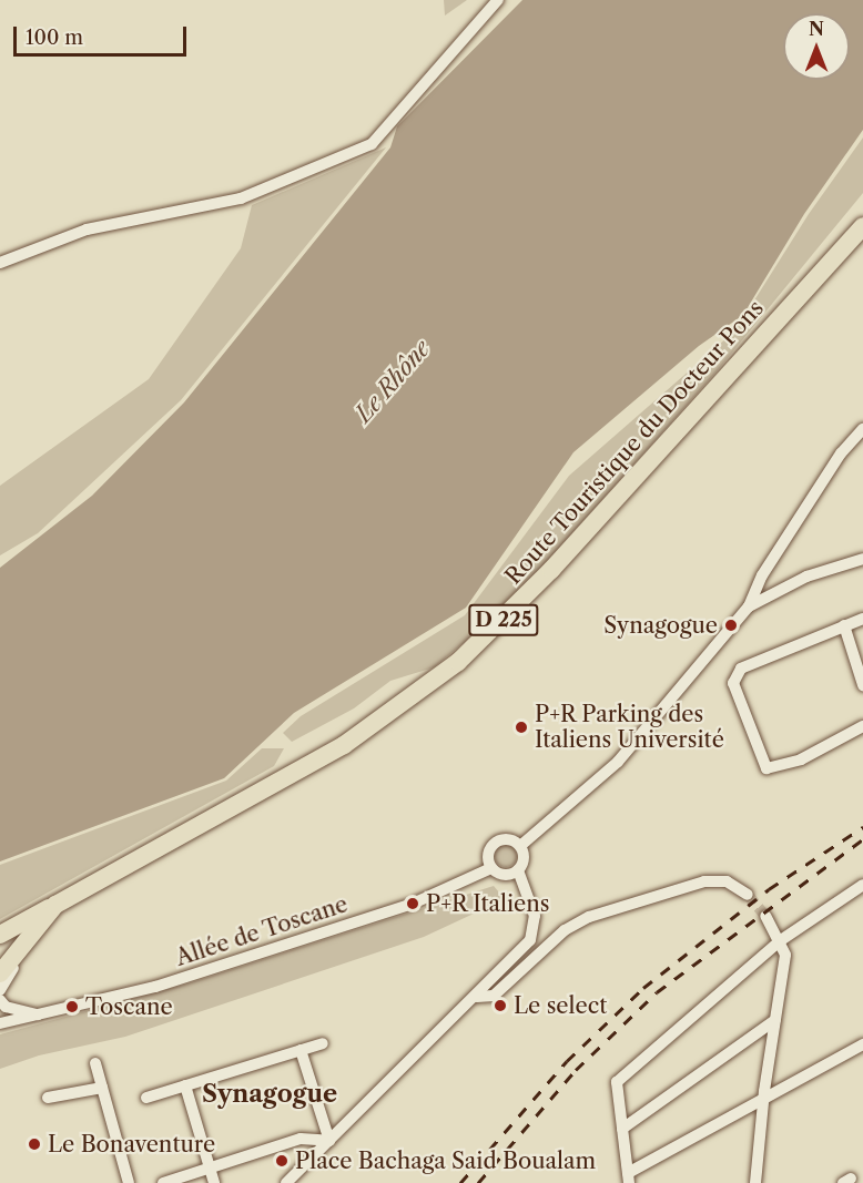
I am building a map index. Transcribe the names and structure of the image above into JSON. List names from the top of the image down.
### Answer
{
  "streets": {
    "main road": ["Route Touristique du Docteur Pons", "D 225"],
    "street": ["Allée de Toscane"]
  },
  "crossings": [
    ["Route Touristique du Docteur Pons", "D 225"]
  ],
  "districts": ["Synagogue"],
  "water": ["Le Rhône"],
  "places": [
    "Synagogue",
    "P+R Parking des Italiens Université",
    "P+R Italiens",
    "Le select",
    "Toscane",
    "Le Bonaventure",
    "Place Bachaga Said Boualam"
  ],
  "scale_bar": "100 m",
  "north": "top"
}
